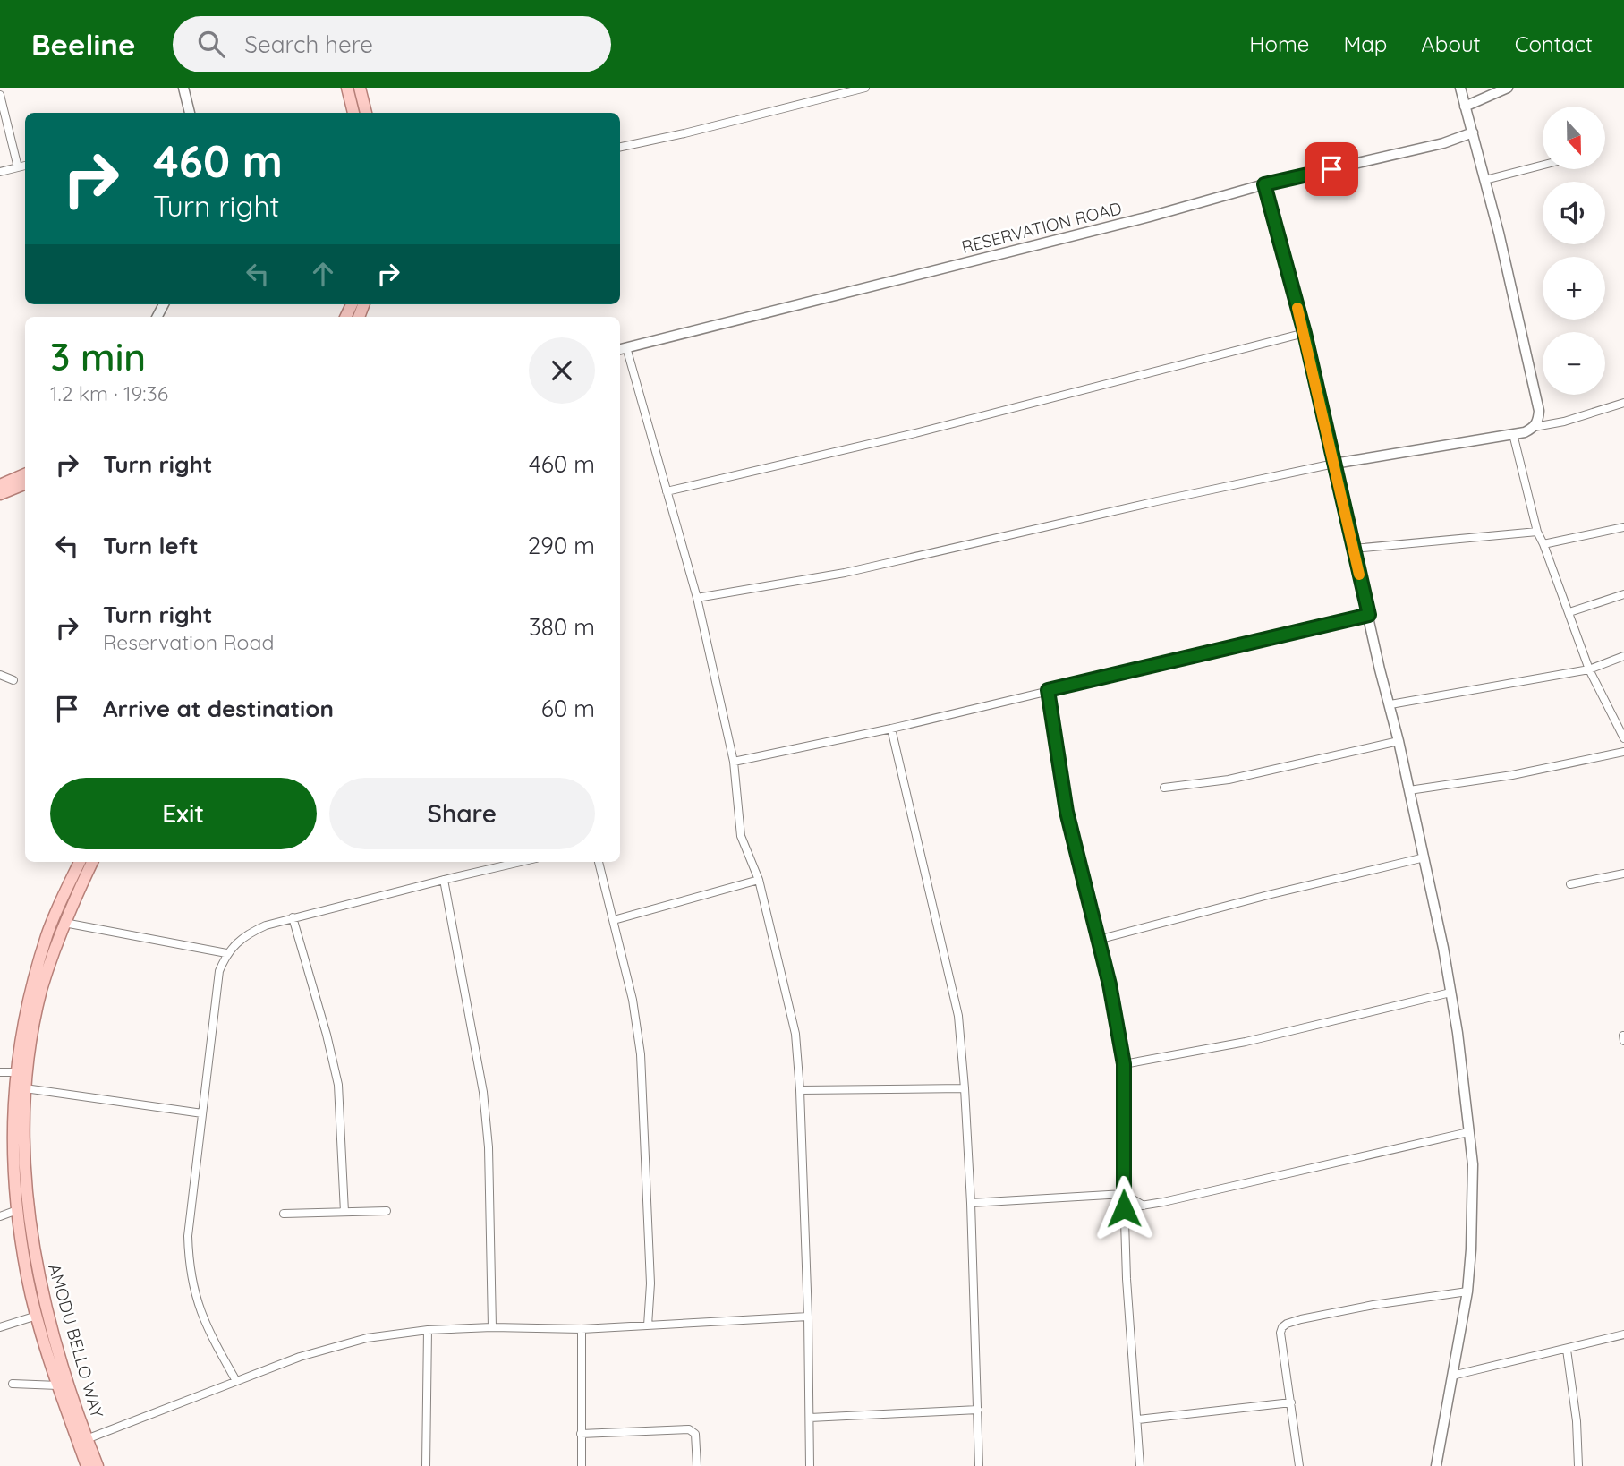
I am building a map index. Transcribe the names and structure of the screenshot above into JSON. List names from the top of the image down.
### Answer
{
  "streets": {
    "main road": ["AMODU BELLO WAY"],
    "street": ["RESERVATION ROAD"]
  },
  "north": "bottom",
  "page": {
    "header": "Beeline",
    "search": "Search here",
    "nav": [
      "Home",
      "Map",
      "About",
      "Contact"
    ],
    "map_buttons": ["+", "−"],
    "turn": ["460 m", "Turn right"],
    "heading": ["3 min", "1.2 km · 19:36"],
    "list": [
      {
        "name": "Turn right",
        "value": "460 m"
      },
      {
        "name": "Turn left",
        "value": "290 m"
      },
      {
        "name": "Turn right",
        "note": "Reservation Road",
        "value": "380 m"
      },
      {
        "name": "Arrive at destination",
        "value": "60 m"
      }
    ],
    "buttons": ["Exit", "Share"]
  }
}
